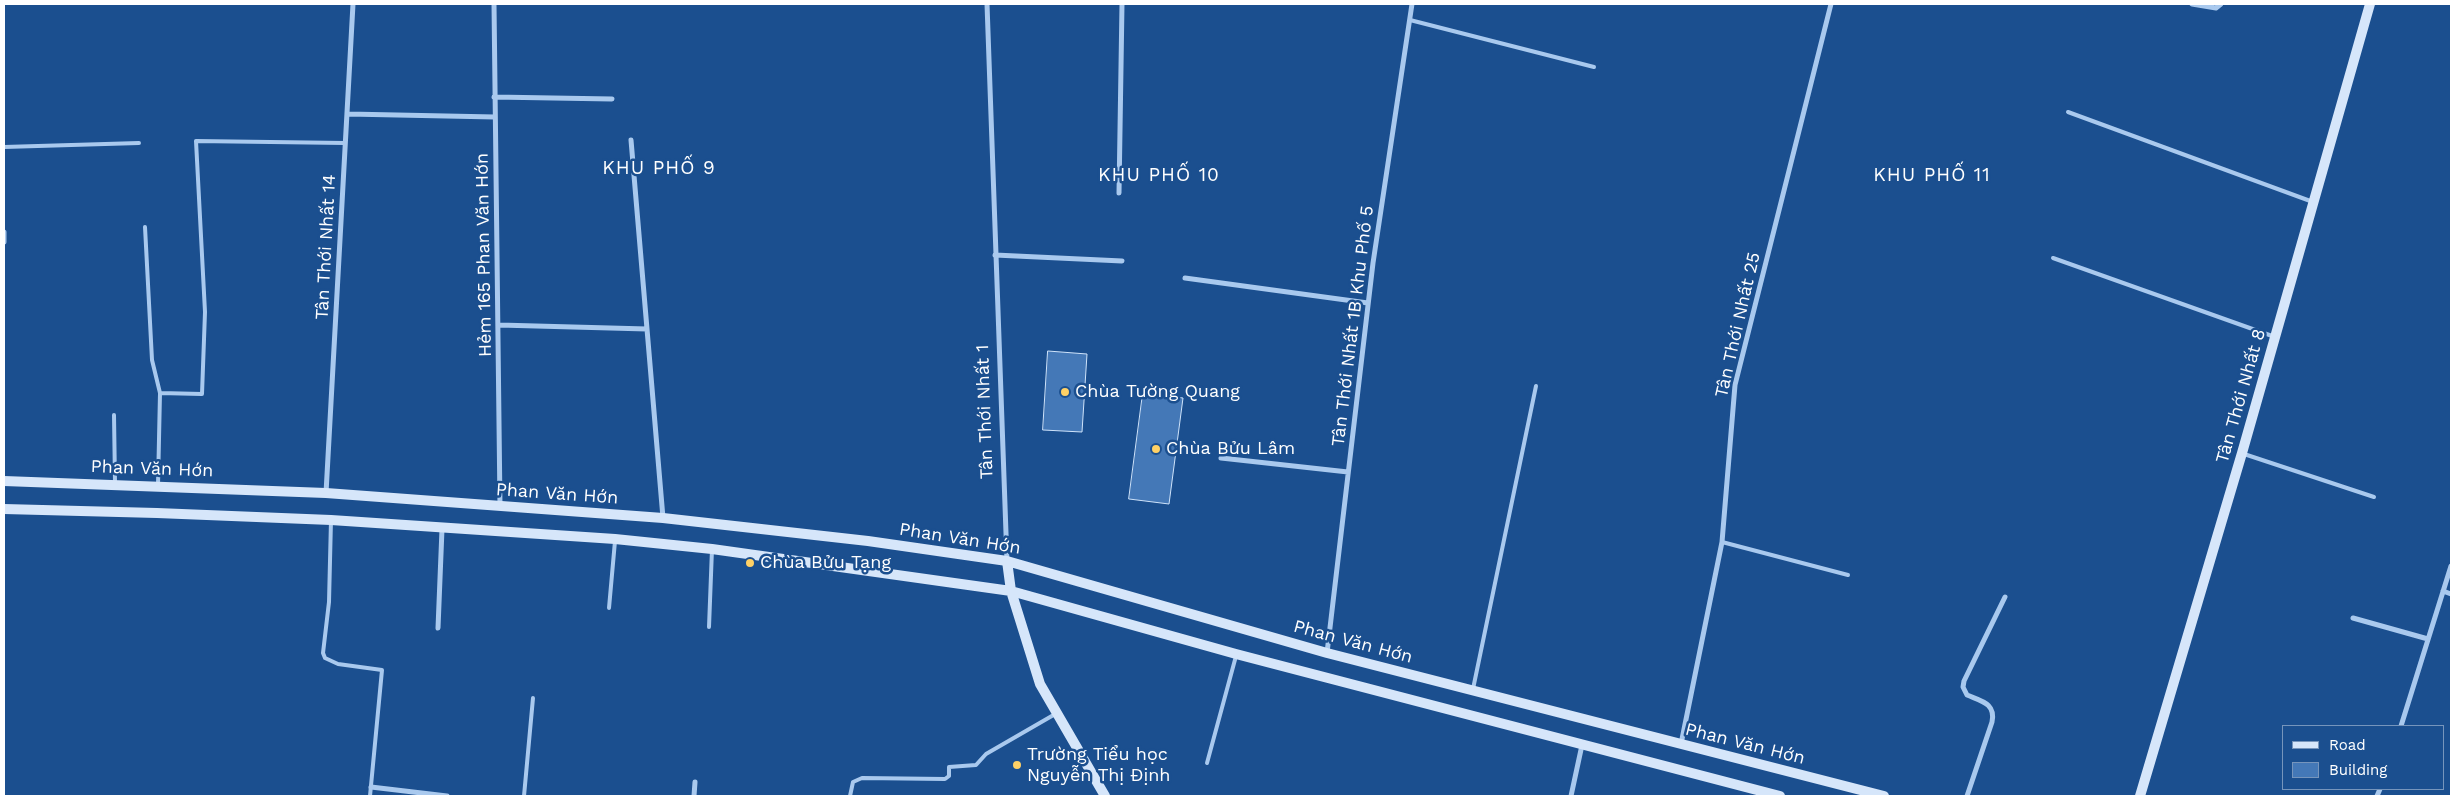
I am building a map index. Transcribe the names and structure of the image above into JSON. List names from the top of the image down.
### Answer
{
  "streets": {
    "main road": ["Tân Thới Nhất 8", "Tân Thới Nhất 1", "Phan Văn Hớn"],
    "street": [
      "Tân Thới Nhất 14",
      "Hẻm 165 Phan Văn Hớn",
      "Tân Thới Nhất 25",
      "Tân Thới Nhất 1B Khu Phố 5"
    ]
  },
  "crossings": [
    ["Tân Thới Nhất 14", "Phan Văn Hớn"],
    ["Hẻm 165 Phan Văn Hớn", "Phan Văn Hớn"],
    ["Tân Thới Nhất 25", "Phan Văn Hớn"],
    ["Tân Thới Nhất 1B Khu Phố 5", "Phan Văn Hớn"],
    ["Tân Thới Nhất 1", "Phan Văn Hớn"]
  ],
  "districts": ["KHU PHỐ 9", "KHU PHỐ 10", "KHU PHỐ 11"],
  "places": [
    "Chùa Tường Quang",
    "Chùa Bửu Lâm",
    "Chùa Bửu Tạng",
    "Trường Tiểu học Nguyễn Thị Định"
  ],
  "legend": ["Road", "Building"]
}
